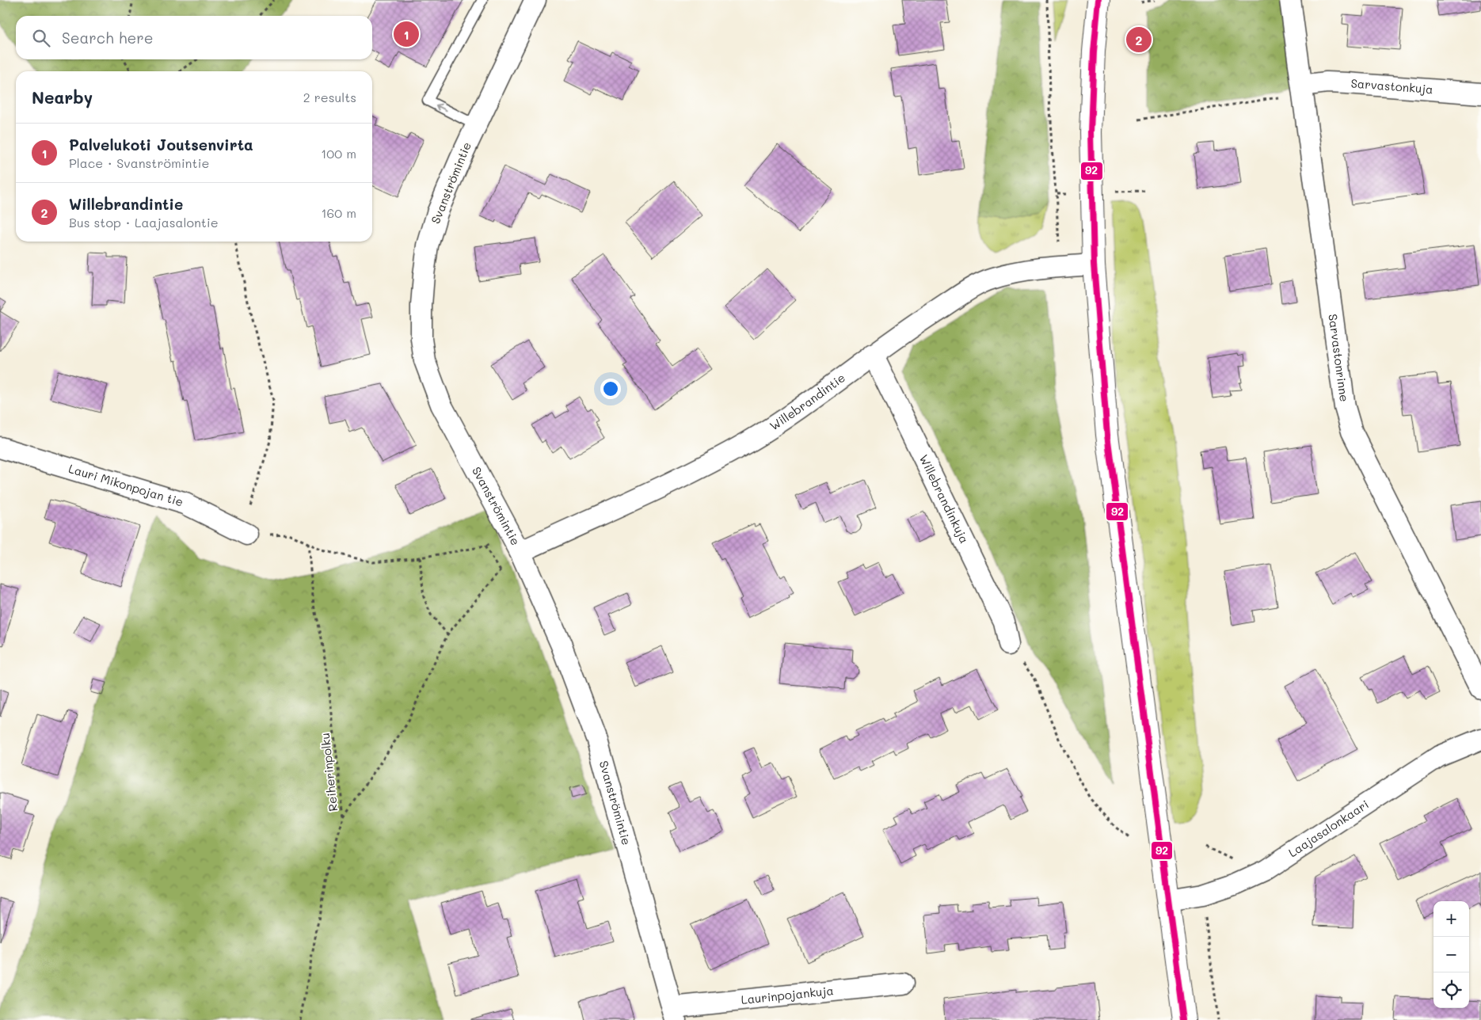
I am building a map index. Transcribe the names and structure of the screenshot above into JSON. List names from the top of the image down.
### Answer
{
  "streets": {
    "street": [
      "Sarvastonkuja",
      "Svanströmintie",
      "Sarvastonrinne",
      "Willebrandintie",
      "Lauri Mikonpojan tie",
      "Willebrandinkuja",
      "Laajasalonkaari",
      "Laurinpojankuja"
    ],
    "path": ["Reiherinpolku"]
  },
  "crossings": [
    ["Sarvastonkuja", "Sarvastonrinne"],
    ["Svanströmintie", "Willebrandintie"],
    ["Svanströmintie", "Laurinpojankuja"],
    ["Willebrandintie", "Willebrandinkuja"]
  ],
  "lines": ["transit line 92"],
  "page": {
    "search": "Search here",
    "pins": ["1", "2"],
    "heading": ["Nearby", "2 results"],
    "list": [
      {
        "mark": "1",
        "name": "Palvelukoti Joutsenvirta",
        "note": "Place · Svanströmintie",
        "value": "100 m"
      },
      {
        "mark": "2",
        "name": "Willebrandintie",
        "note": "Bus stop · Laajasalontie",
        "value": "160 m"
      }
    ],
    "map_buttons": ["+", "−"]
  }
}
